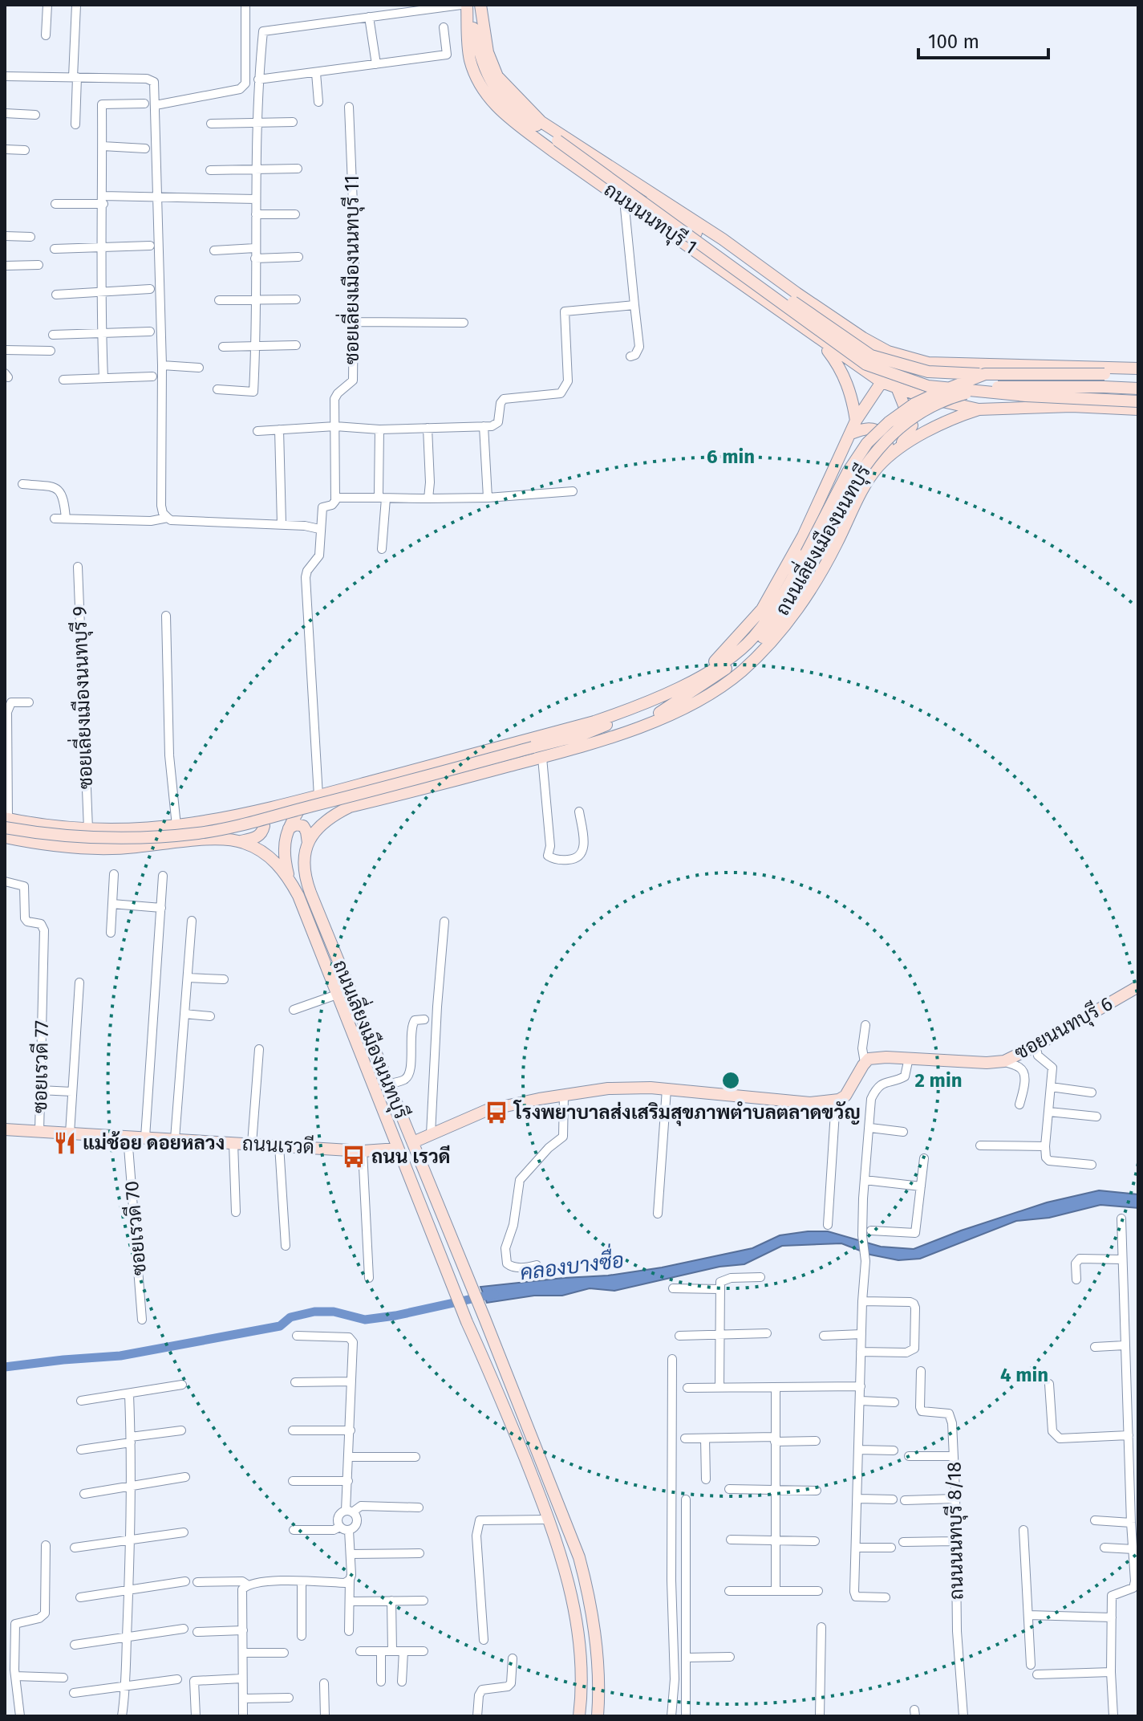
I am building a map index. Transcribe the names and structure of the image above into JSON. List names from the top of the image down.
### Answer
{
  "streets": {
    "main road": [
      "ถนนนนทบุรี 1",
      "ถนนเลี่ยงเมืองนนทบุรี",
      "ซอยนนทบุรี 6",
      "ถนนเรวดี"
    ],
    "street": [
      "ซอยเลี่ยงเมืองนนทบุรี 11",
      "ซอยเลี่ยงเมืองนนทบุรี 9",
      "ซอยเรวดี 77",
      "ซอยเรวดี 70",
      "ถนนนนทบุรี 8/18"
    ]
  },
  "crossings": [
    ["ถนนนนทบุรี 1", "ถนนเลี่ยงเมืองนนทบุรี"],
    ["ถนนเลี่ยงเมืองนนทบุรี", "ซอยเลี่ยงเมืองนนทบุรี 9"],
    ["ถนนเลี่ยงเมืองนนทบุรี", "ถนนเรวดี"],
    ["ซอยเรวดี 77", "ถนนเรวดี"],
    ["ถนนเรวดี", "ซอยเรวดี 70"]
  ],
  "water": ["คลองบางซื่อ"],
  "places": {
    "bus stop": ["โรงพยาบาลส่งเสริมสุขภาพตำบลตลาดขวัญ", "ถนน เรวดี"],
    "restaurant": ["แม่ช้อย ดอยหลวง"]
  },
  "scale_bar": "100 m",
  "rings": ["6 min", "2 min", "4 min"]
}
